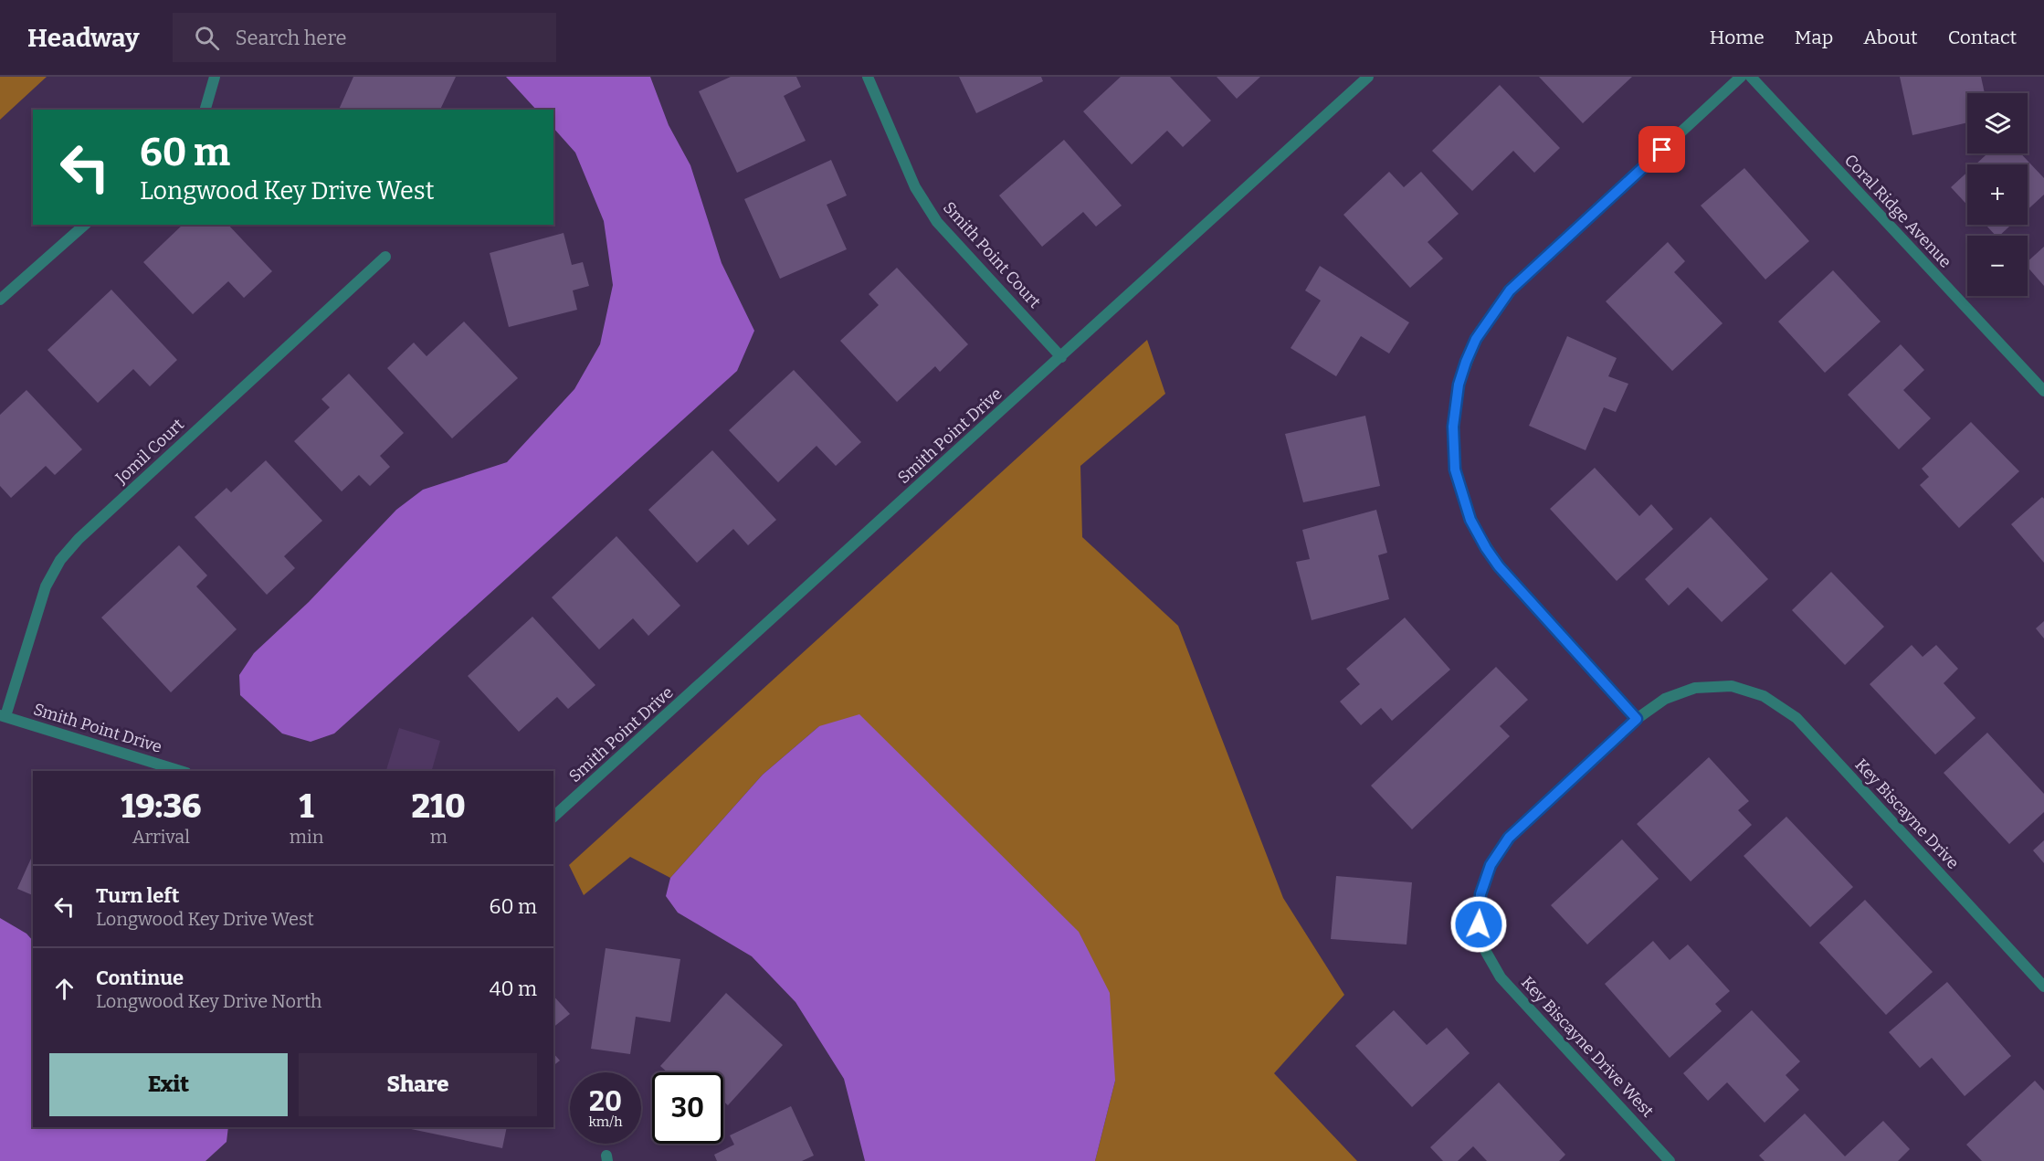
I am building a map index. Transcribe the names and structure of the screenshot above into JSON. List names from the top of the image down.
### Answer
{
  "streets": {
    "street": [
      "Coral Ridge Avenue",
      "Smith Point Court",
      "Smith Point Drive",
      "Jomil Court",
      "Key Biscayne Drive",
      "Key Biscayne Drive West"
    ]
  },
  "crossings": [
    ["Smith Point Court", "Smith Point Drive"],
    ["Smith Point Drive", "Jomil Court"],
    ["Key Biscayne Drive", "Key Biscayne Drive West"]
  ],
  "page": {
    "header": "Headway",
    "search": "Search here",
    "nav": [
      "Home",
      "Map",
      "About",
      "Contact"
    ],
    "map_buttons": ["+", "−"],
    "turn": ["60 m", "Longwood Key Drive West"],
    "eta": [
      "19:36",
      "Arrival",
      "1",
      "min",
      "210",
      "m"
    ],
    "list": [
      {
        "name": "Turn left",
        "note": "Longwood Key Drive West",
        "value": "60 m"
      },
      {
        "name": "Continue",
        "note": "Longwood Key Drive North",
        "value": "40 m"
      }
    ],
    "buttons": ["Exit", "Share"],
    "speed": "20 km/h",
    "limit": "30"
  }
}
